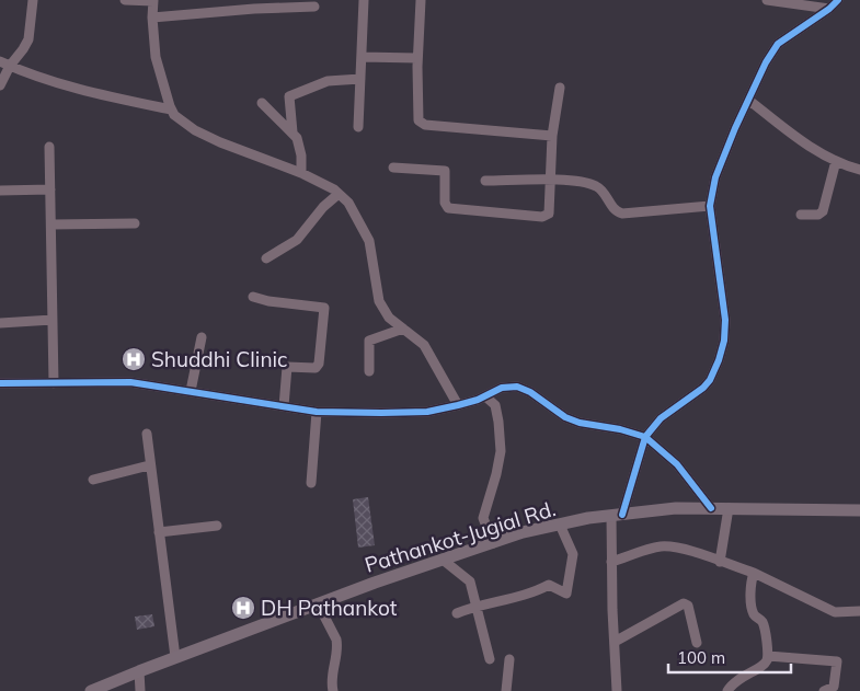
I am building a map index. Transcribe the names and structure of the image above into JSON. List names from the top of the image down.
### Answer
{
  "streets": {
    "main road": ["Pathankot-Jugial Rd."]
  },
  "places": {
    "hospital": ["Shuddhi Clinic", "DH Pathankot"]
  },
  "scale_bar": "100 m"
}
